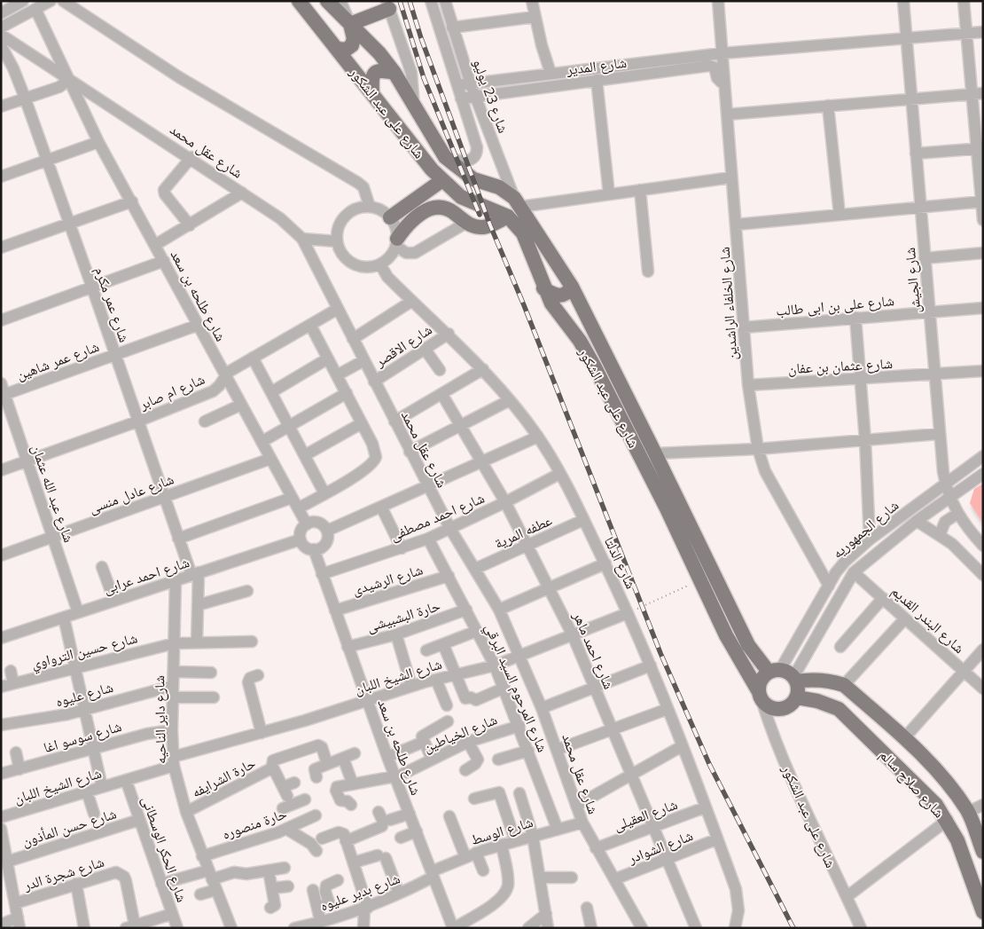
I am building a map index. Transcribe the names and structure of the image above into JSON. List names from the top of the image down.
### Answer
{
  "streets": {
    "main road": ["شارع على عبد الشكور", "شارع صلاح سالم"],
    "street": [
      "شارع المدير",
      "شارع 23 يوليو",
      "شارع عقل محمد",
      "شارع الجيش",
      "شارع طلحه بن سعد",
      "شارع الخلفاء الراشدين",
      "شارع عمر مكرم",
      "شارع على بن ابى طالب",
      "شارع الاقصر",
      "شارع عمر شاهين",
      "شارع عثمان بن عفان",
      "شارع ام صابر",
      "شارع عبد الله عثمان",
      "شارع عادل منسى",
      "شارع احمد مصطفى",
      "شارع الجمهوريه",
      "عطفه المرية",
      "شارع الدلتا",
      "شارع احمد عرابى",
      "شارع الرشيدى",
      "حارة البشبيشى",
      "شارع البندر القديم",
      "شارع حسين الترواوي",
      "شارع احمد ماهر",
      "شارع الشيخ اللبان",
      "شارع المرحوم السيد البرقي",
      "شارع عليوه",
      "شارع داير الناحيه",
      "شارع الخياطين",
      "شارع سوسو اغا",
      "حارة الشرايفه",
      "شارع العقيلى",
      "حارة منصوره",
      "شارع حسن المأذون",
      "شارع الوسط",
      "شارع الشوادر",
      "شارع الحكر الوسطانى",
      "شارع شجرة الدر",
      "شارع بدير عليوه"
    ]
  },
  "crossings": [
    ["شارع المدير", "شارع 23 يوليو"],
    ["شارع المدير", "شارع الجيش"],
    ["شارع المدير", "شارع الخلفاء الراشدين"],
    ["شارع 23 يوليو", "شارع على عبد الشكور"],
    ["شارع على عبد الشكور", "شارع الجمهوريه"],
    ["شارع على عبد الشكور", "شارع صلاح سالم"],
    ["شارع عقل محمد", "شارع طلحه بن سعد"],
    ["شارع عقل محمد", "شارع الاقصر"],
    ["شارع عقل محمد", "شارع ام صابر"],
    ["شارع عقل محمد", "شارع احمد مصطفى"],
    ["شارع عقل محمد", "عطفه المرية"],
    ["شارع عقل محمد", "شارع الشيخ اللبان"],
    ["شارع عقل محمد", "شارع العقيلى"],
    ["شارع عقل محمد", "شارع الوسط"],
    ["شارع عقل محمد", "شارع الشوادر"],
    ["شارع الجيش", "شارع على بن ابى طالب"],
    ["شارع الجيش", "شارع عثمان بن عفان"],
    ["شارع الجيش", "شارع الجمهوريه"],
    ["شارع طلحه بن سعد", "شارع عمر شاهين"],
    ["شارع طلحه بن سعد", "شارع ام صابر"],
    ["شارع طلحه بن سعد", "شارع عادل منسى"],
    ["شارع طلحه بن سعد", "شارع احمد مصطفى"],
    ["شارع طلحه بن سعد", "شارع احمد عرابى"],
    ["شارع طلحه بن سعد", "شارع الرشيدى"],
    ["شارع طلحه بن سعد", "حارة البشبيشى"],
    ["شارع طلحه بن سعد", "شارع الشيخ اللبان"],
    ["شارع طلحه بن سعد", "شارع الخياطين"],
    ["شارع طلحه بن سعد", "شارع الوسط"],
    ["شارع طلحه بن سعد", "شارع بدير عليوه"],
    ["شارع الخلفاء الراشدين", "شارع على بن ابى طالب"],
    ["شارع الخلفاء الراشدين", "شارع عثمان بن عفان"],
    ["شارع الخلفاء الراشدين", "شارع الجمهوريه"],
    ["شارع عمر مكرم", "شارع عمر شاهين"],
    ["شارع عمر مكرم", "شارع ام صابر"],
    ["شارع عمر مكرم", "شارع عادل منسى"],
    ["شارع عمر مكرم", "شارع احمد عرابى"],
    ["شارع الاقصر", "شارع الدلتا"],
    ["شارع عمر شاهين", "شارع عبد الله عثمان"],
    ["شارع ام صابر", "شارع عبد الله عثمان"],
    ["شارع عبد الله عثمان", "شارع عادل منسى"],
    ["شارع عبد الله عثمان", "شارع احمد عرابى"],
    ["شارع احمد مصطفى", "شارع الدلتا"],
    ["شارع احمد مصطفى", "شارع احمد ماهر"],
    ["شارع احمد مصطفى", "شارع المرحوم السيد البرقي"],
    ["شارع الجمهوريه", "شارع البندر القديم"],
    ["شارع الجمهوريه", "شارع صلاح سالم"],
    ["عطفه المرية", "شارع الدلتا"],
    ["عطفه المرية", "شارع احمد ماهر"],
    ["شارع الدلتا", "شارع الشيخ اللبان"],
    ["شارع الدلتا", "شارع العقيلى"],
    ["شارع الدلتا", "شارع الشوادر"],
    ["شارع احمد عرابى", "شارع داير الناحيه"],
    ["شارع الرشيدى", "شارع المرحوم السيد البرقي"],
    ["حارة البشبيشى", "شارع المرحوم السيد البرقي"],
    ["شارع حسين الترواوي", "شارع داير الناحيه"],
    ["شارع احمد ماهر", "شارع الشيخ اللبان"],
    ["شارع احمد ماهر", "شارع العقيلى"],
    ["شارع احمد ماهر", "شارع الشوادر"],
    ["شارع الشيخ اللبان", "شارع المرحوم السيد البرقي"],
    ["شارع الشيخ اللبان", "شارع داير الناحيه"],
    ["شارع الشيخ اللبان", "شارع الحكر الوسطانى"],
    ["شارع المرحوم السيد البرقي", "شارع الخياطين"],
    ["شارع المرحوم السيد البرقي", "شارع الوسط"],
    ["شارع عليوه", "شارع داير الناحيه"],
    ["شارع داير الناحيه", "شارع سوسو اغا"],
    ["شارع داير الناحيه", "حارة الشرايفه"],
    ["شارع داير الناحيه", "حارة منصوره"],
    ["حارة الشرايفه", "حارة منصوره"],
    ["شارع حسن المأذون", "شارع الحكر الوسطانى"],
    ["شارع الوسط", "شارع بدير عليوه"]
  ]
}
